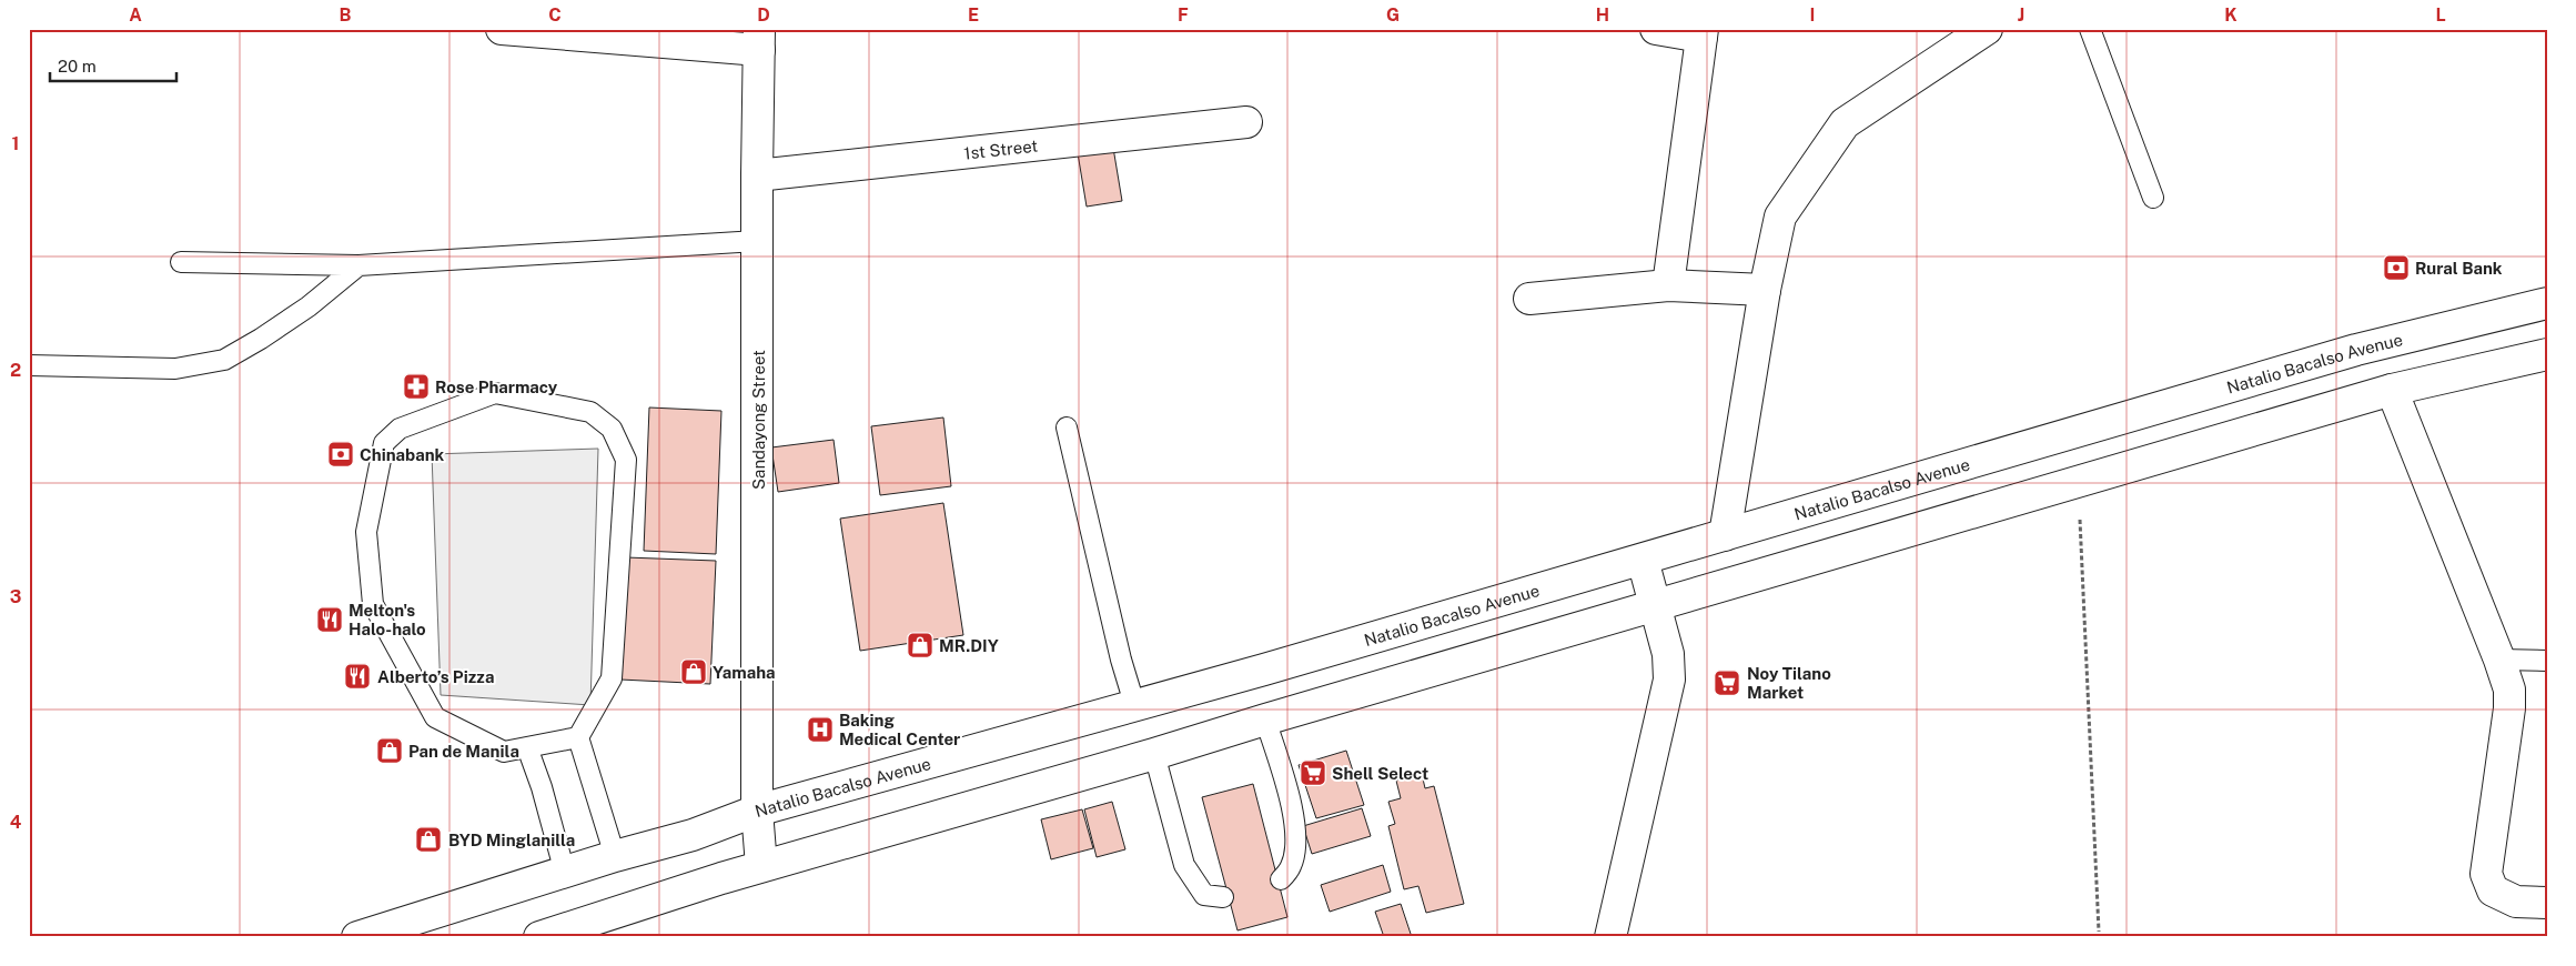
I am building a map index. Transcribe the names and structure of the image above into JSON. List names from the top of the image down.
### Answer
{
  "streets": {
    "main road": ["1st Street", "Natalio Bacalso Avenue", "Sandayong Street"]
  },
  "crossings": [
    ["1st Street", "Sandayong Street"],
    ["Natalio Bacalso Avenue", "Sandayong Street"]
  ],
  "places": {
    "bank": ["Rural Bank", "Chinabank"],
    "pharmacy": ["Rose Pharmacy"],
    "restaurant": ["Melton's Halo-halo", "Alberto’s Pizza"],
    "shop": [
      "MR.DIY",
      "Yamaha",
      "Pan de Manila",
      "BYD Minglanilla"
    ],
    "supermarket": ["Noy Tilano Market", "Shell Select"],
    "hospital": ["Baking Medical Center"]
  },
  "scale_bar": "20 m",
  "grid": {
    "columns": [
      "A",
      "B",
      "C",
      "D",
      "E",
      "F",
      "G",
      "H",
      "I",
      "J",
      "K",
      "L"
    ],
    "rows": [
      "1",
      "2",
      "3",
      "4"
    ]
  }
}
